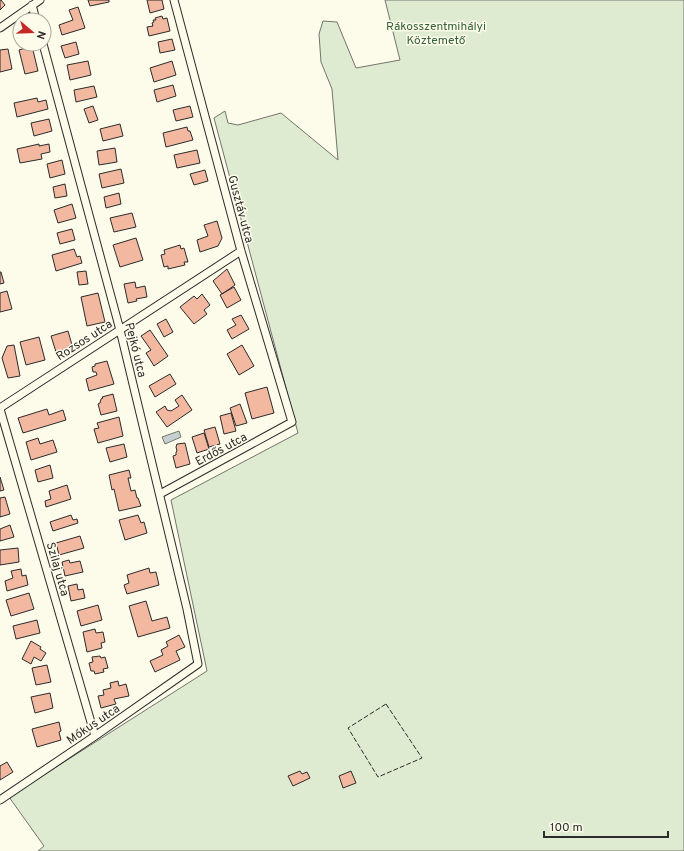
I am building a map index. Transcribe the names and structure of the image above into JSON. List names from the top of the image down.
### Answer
{
  "streets": {
    "street": [
      "Gusztáv utca",
      "Rozsos utca",
      "Pejkó utca",
      "Erdős utca",
      "Szilaj utca",
      "Mókus utca"
    ]
  },
  "crossings": [
    ["Gusztáv utca", "Rozsos utca"],
    ["Gusztáv utca", "Erdős utca"],
    ["Rozsos utca", "Pejkó utca"],
    ["Rozsos utca", "Szilaj utca"],
    ["Pejkó utca", "Erdős utca"],
    ["Pejkó utca", "Mókus utca"],
    ["Szilaj utca", "Mókus utca"]
  ],
  "parks": ["Rákosszentmihályi Köztemető"],
  "scale_bar": "100 m",
  "north": "right"
}
